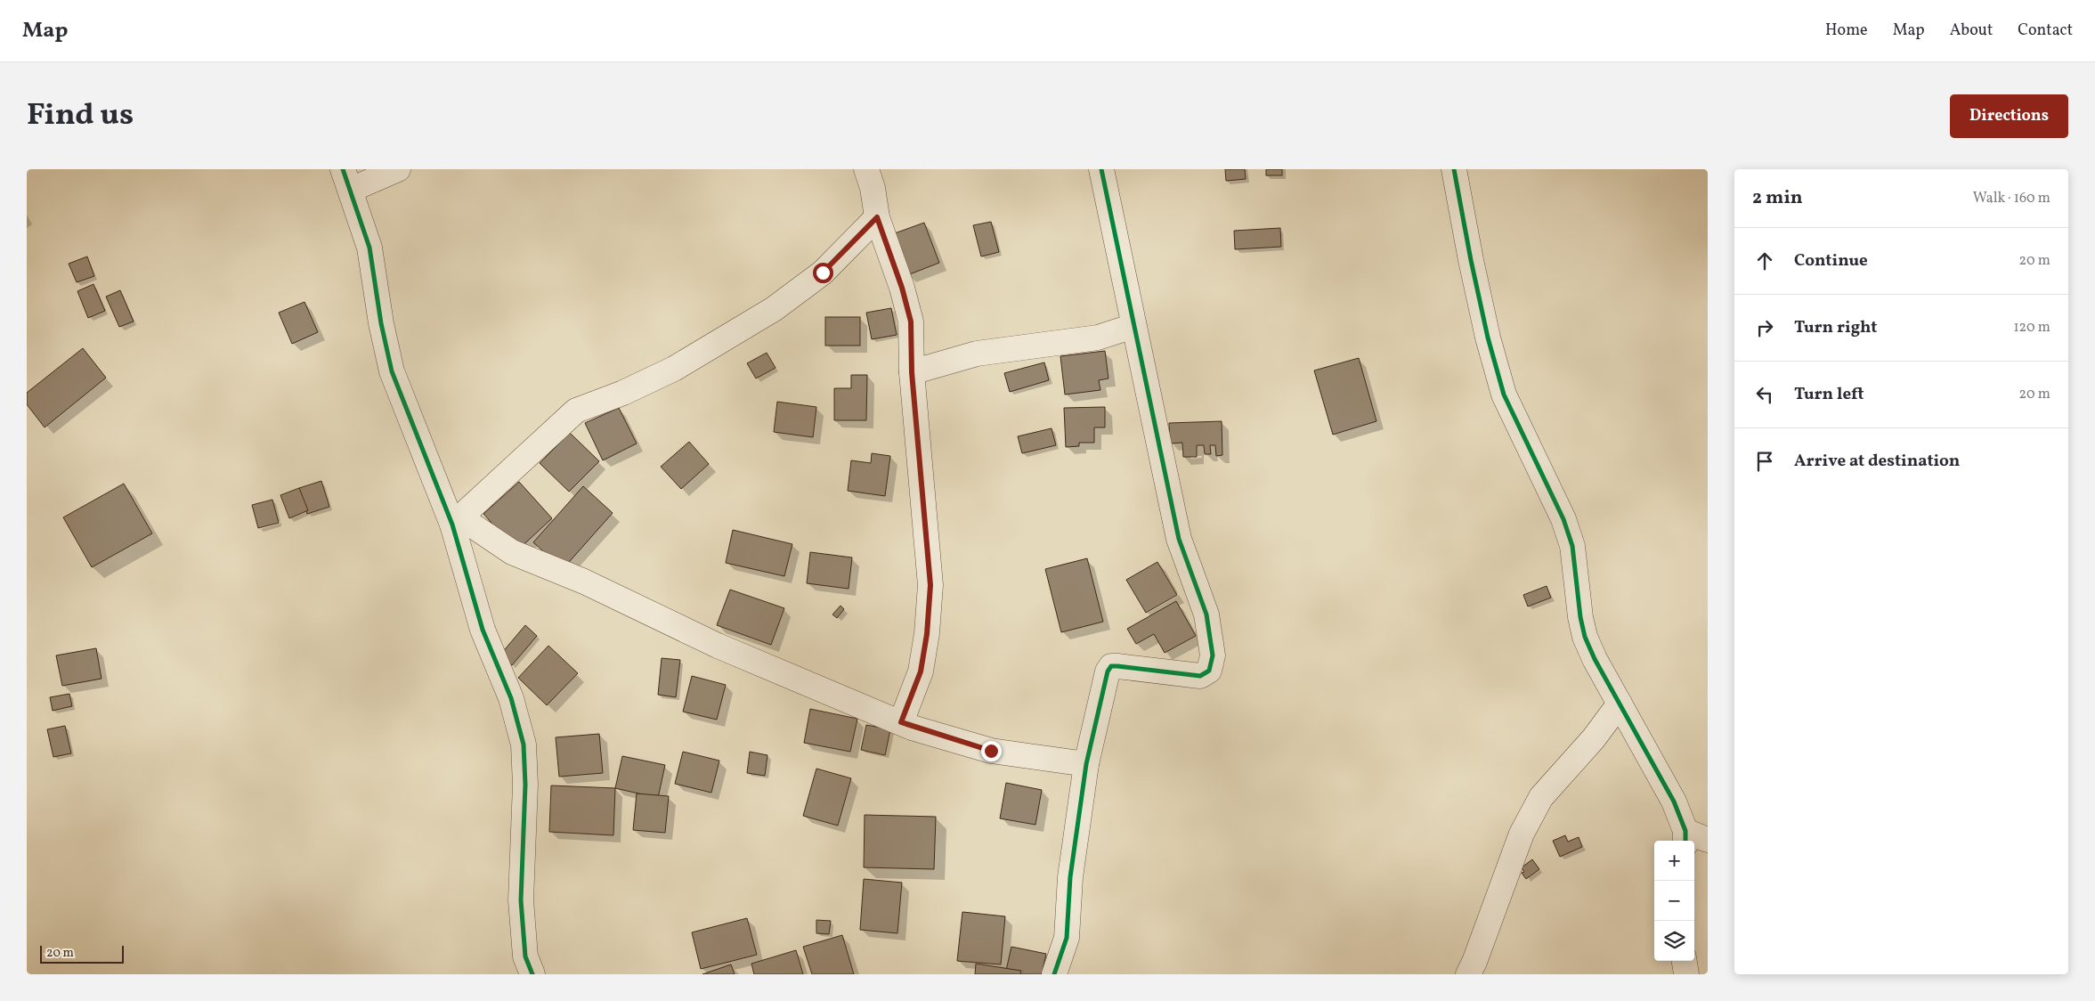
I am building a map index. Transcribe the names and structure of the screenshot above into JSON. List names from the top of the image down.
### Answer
{
  "scale_bar": "20 m",
  "page": {
    "header": "Map",
    "nav": [
      "Home",
      "Map",
      "About",
      "Contact"
    ],
    "title": "Find us",
    "buttons": "Directions",
    "heading": ["2 min", "Walk · 160 m"],
    "list": [
      ["Continue", "20 m"],
      ["Turn right", "120 m"],
      ["Turn left", "20 m"],
      "Arrive at destination"
    ],
    "map_buttons": ["+", "−"],
    "scale": "20 m"
  }
}
